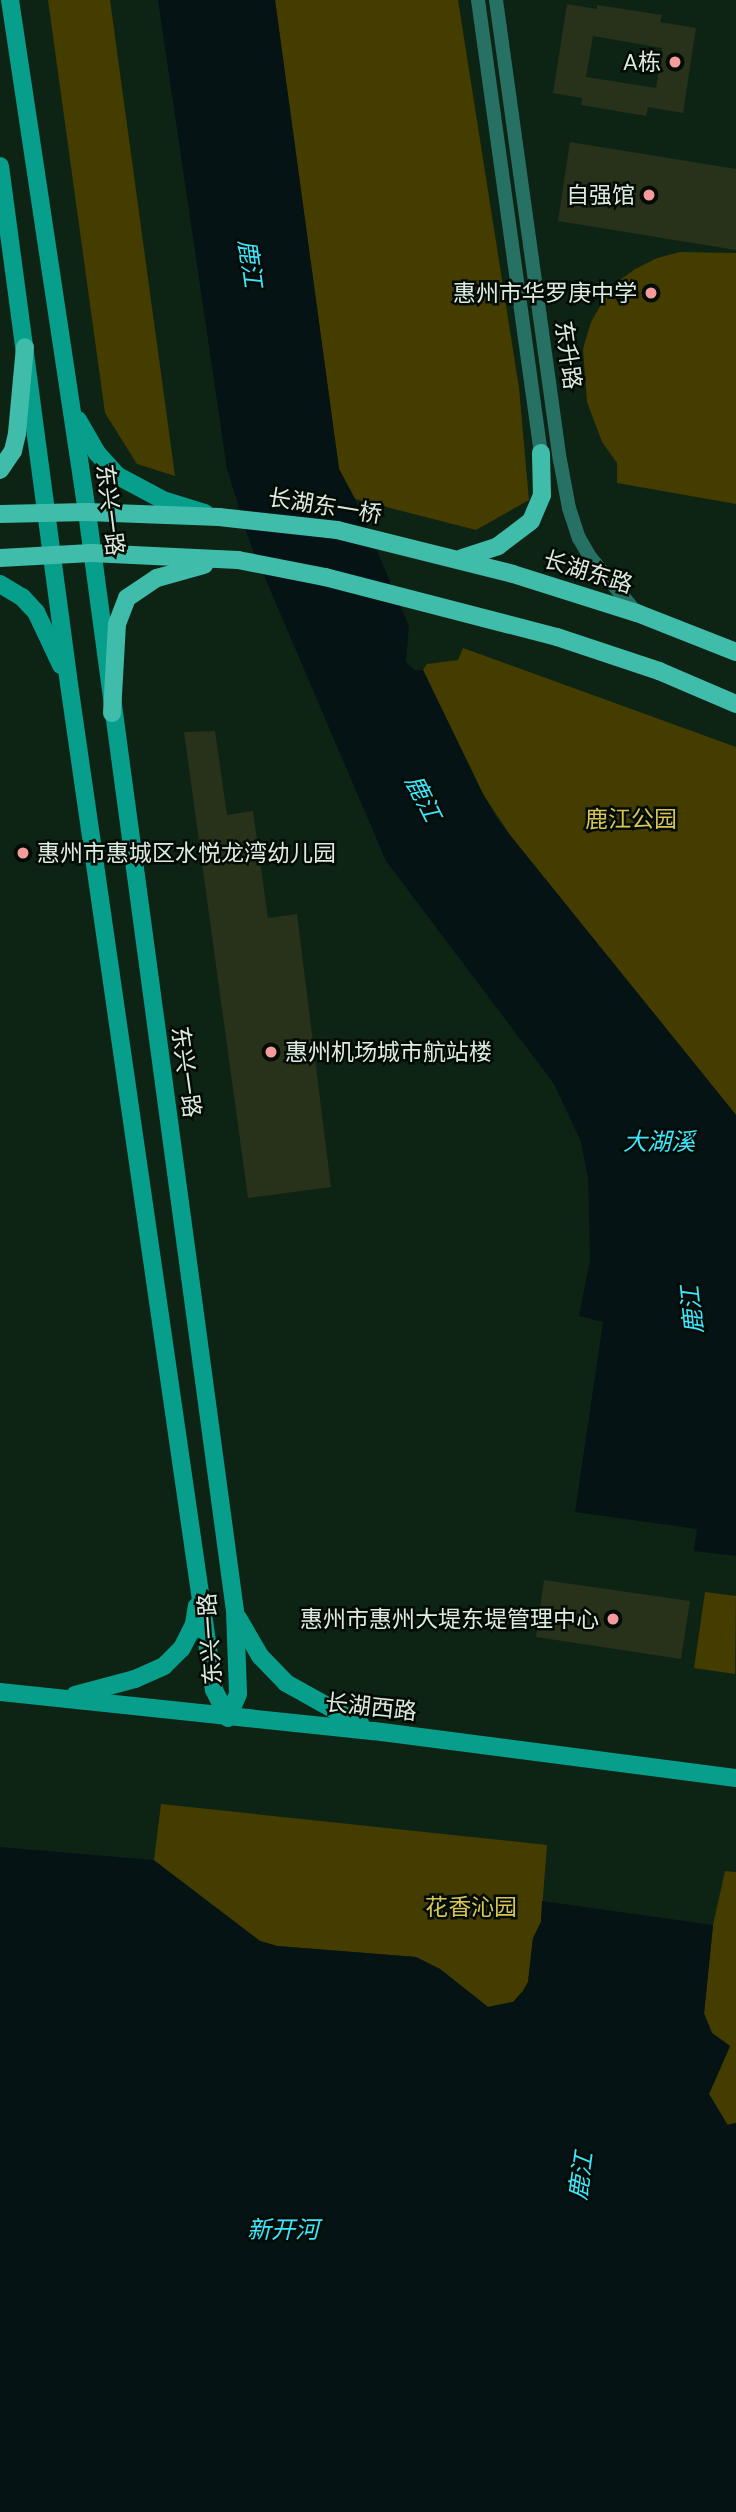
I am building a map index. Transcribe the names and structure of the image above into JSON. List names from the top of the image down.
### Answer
{
  "streets": {
    "main road": ["长湖东一桥", "长湖东路"],
    "street": ["东升路", "东兴一路", "长湖西路"]
  },
  "crossings": [
    ["东升路", "长湖东路"],
    ["长湖东一桥", "长湖东路"],
    ["东兴一路", "长湖西路"]
  ],
  "water": ["鹿江", "大湖溪", "新开河"],
  "parks": ["鹿江公园", "花香沁园"],
  "places": [
    "A栋",
    "自强馆",
    "惠州市华罗庚中学",
    "惠州市惠城区水悦龙湾幼儿园",
    "惠州机场城市航站楼",
    "惠州市惠州大堤东堤管理中心"
  ]
}
